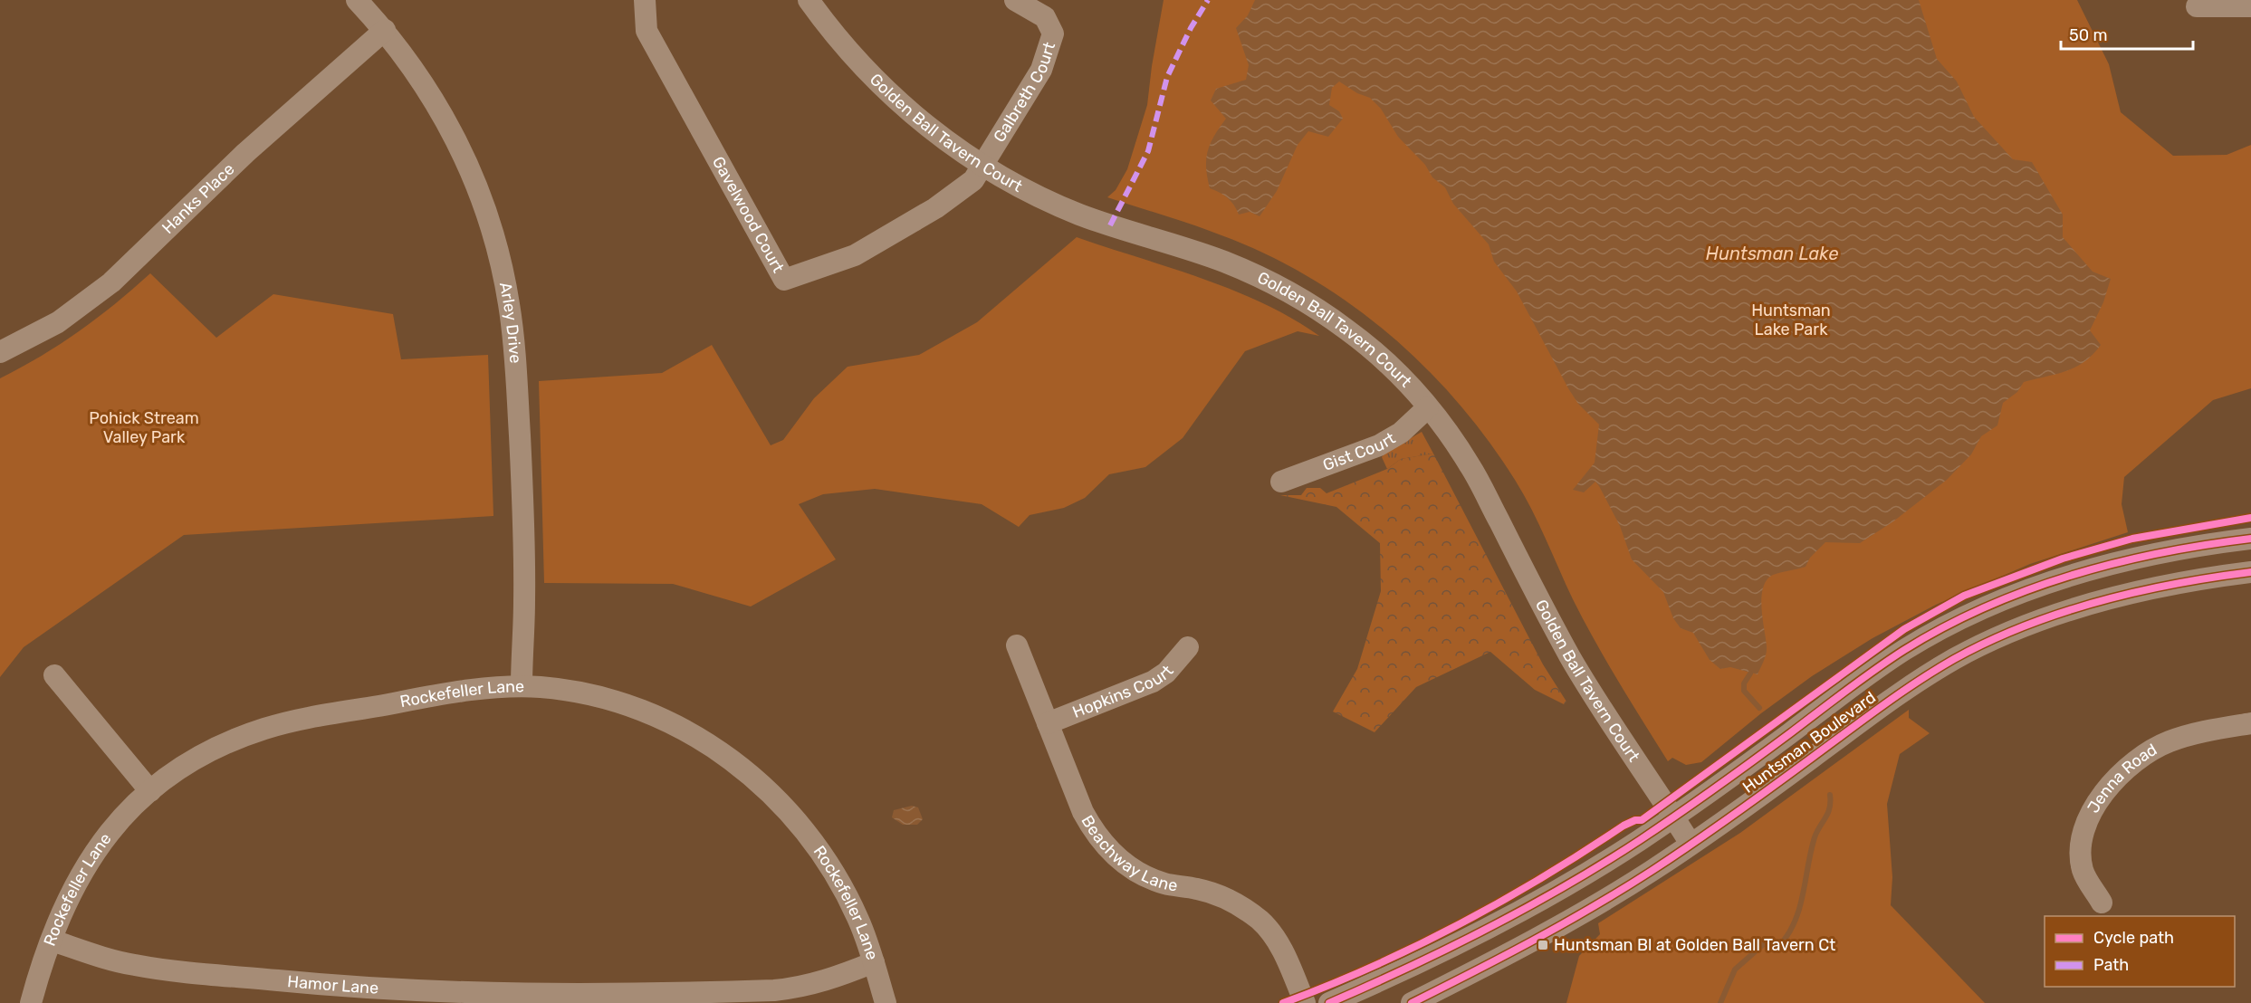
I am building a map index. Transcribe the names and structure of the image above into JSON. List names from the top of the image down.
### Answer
{
  "streets": {
    "street": [
      "Galbreth Court",
      "Golden Ball Tavern Court",
      "Hanks Place",
      "Gavelwood Court",
      "Arley Drive",
      "Gist Court",
      "Hopkins Court",
      "Rockefeller Lane",
      "Huntsman Boulevard",
      "Jenna Road",
      "Beachway Lane",
      "Hamor Lane"
    ]
  },
  "crossings": [
    ["Galbreth Court", "Golden Ball Tavern Court"],
    ["Galbreth Court", "Gavelwood Court"],
    ["Golden Ball Tavern Court", "Gavelwood Court"],
    ["Golden Ball Tavern Court", "Gist Court"],
    ["Golden Ball Tavern Court", "Huntsman Boulevard"],
    ["Hanks Place", "Arley Drive"],
    ["Arley Drive", "Rockefeller Lane"],
    ["Hopkins Court", "Beachway Lane"],
    ["Rockefeller Lane", "Hamor Lane"]
  ],
  "water": ["Huntsman Lake"],
  "parks": ["Huntsman Lake Park", "Pohick Stream Valley Park"],
  "places": {
    "transit": ["Huntsman Bl at Golden Ball Tavern Ct"]
  },
  "legend": ["Cycle path", "Path"],
  "scale_bar": "50 m"
}
